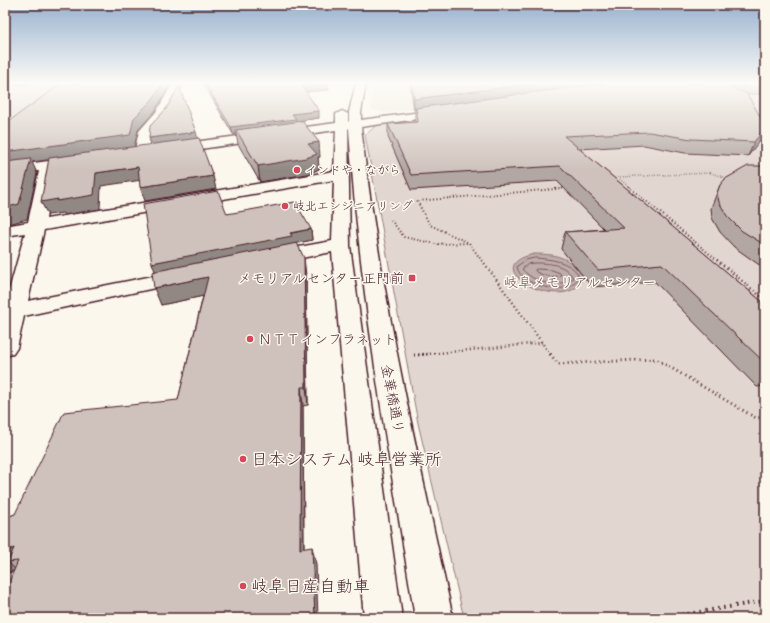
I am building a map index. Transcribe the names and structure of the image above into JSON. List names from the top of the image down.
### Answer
{
  "streets": {
    "street": ["金華橋通り"]
  },
  "parks": ["岐阜メモリアルセンター"],
  "places": {
    "other": [
      "インドや・ながら",
      "岐北エンジニアリング",
      "ＮＴＴインフラネット",
      "日本システム 岐阜営業所",
      "岐阜日産自動車"
    ],
    "transit": ["メモリアルセンター正門前"]
  }
}
